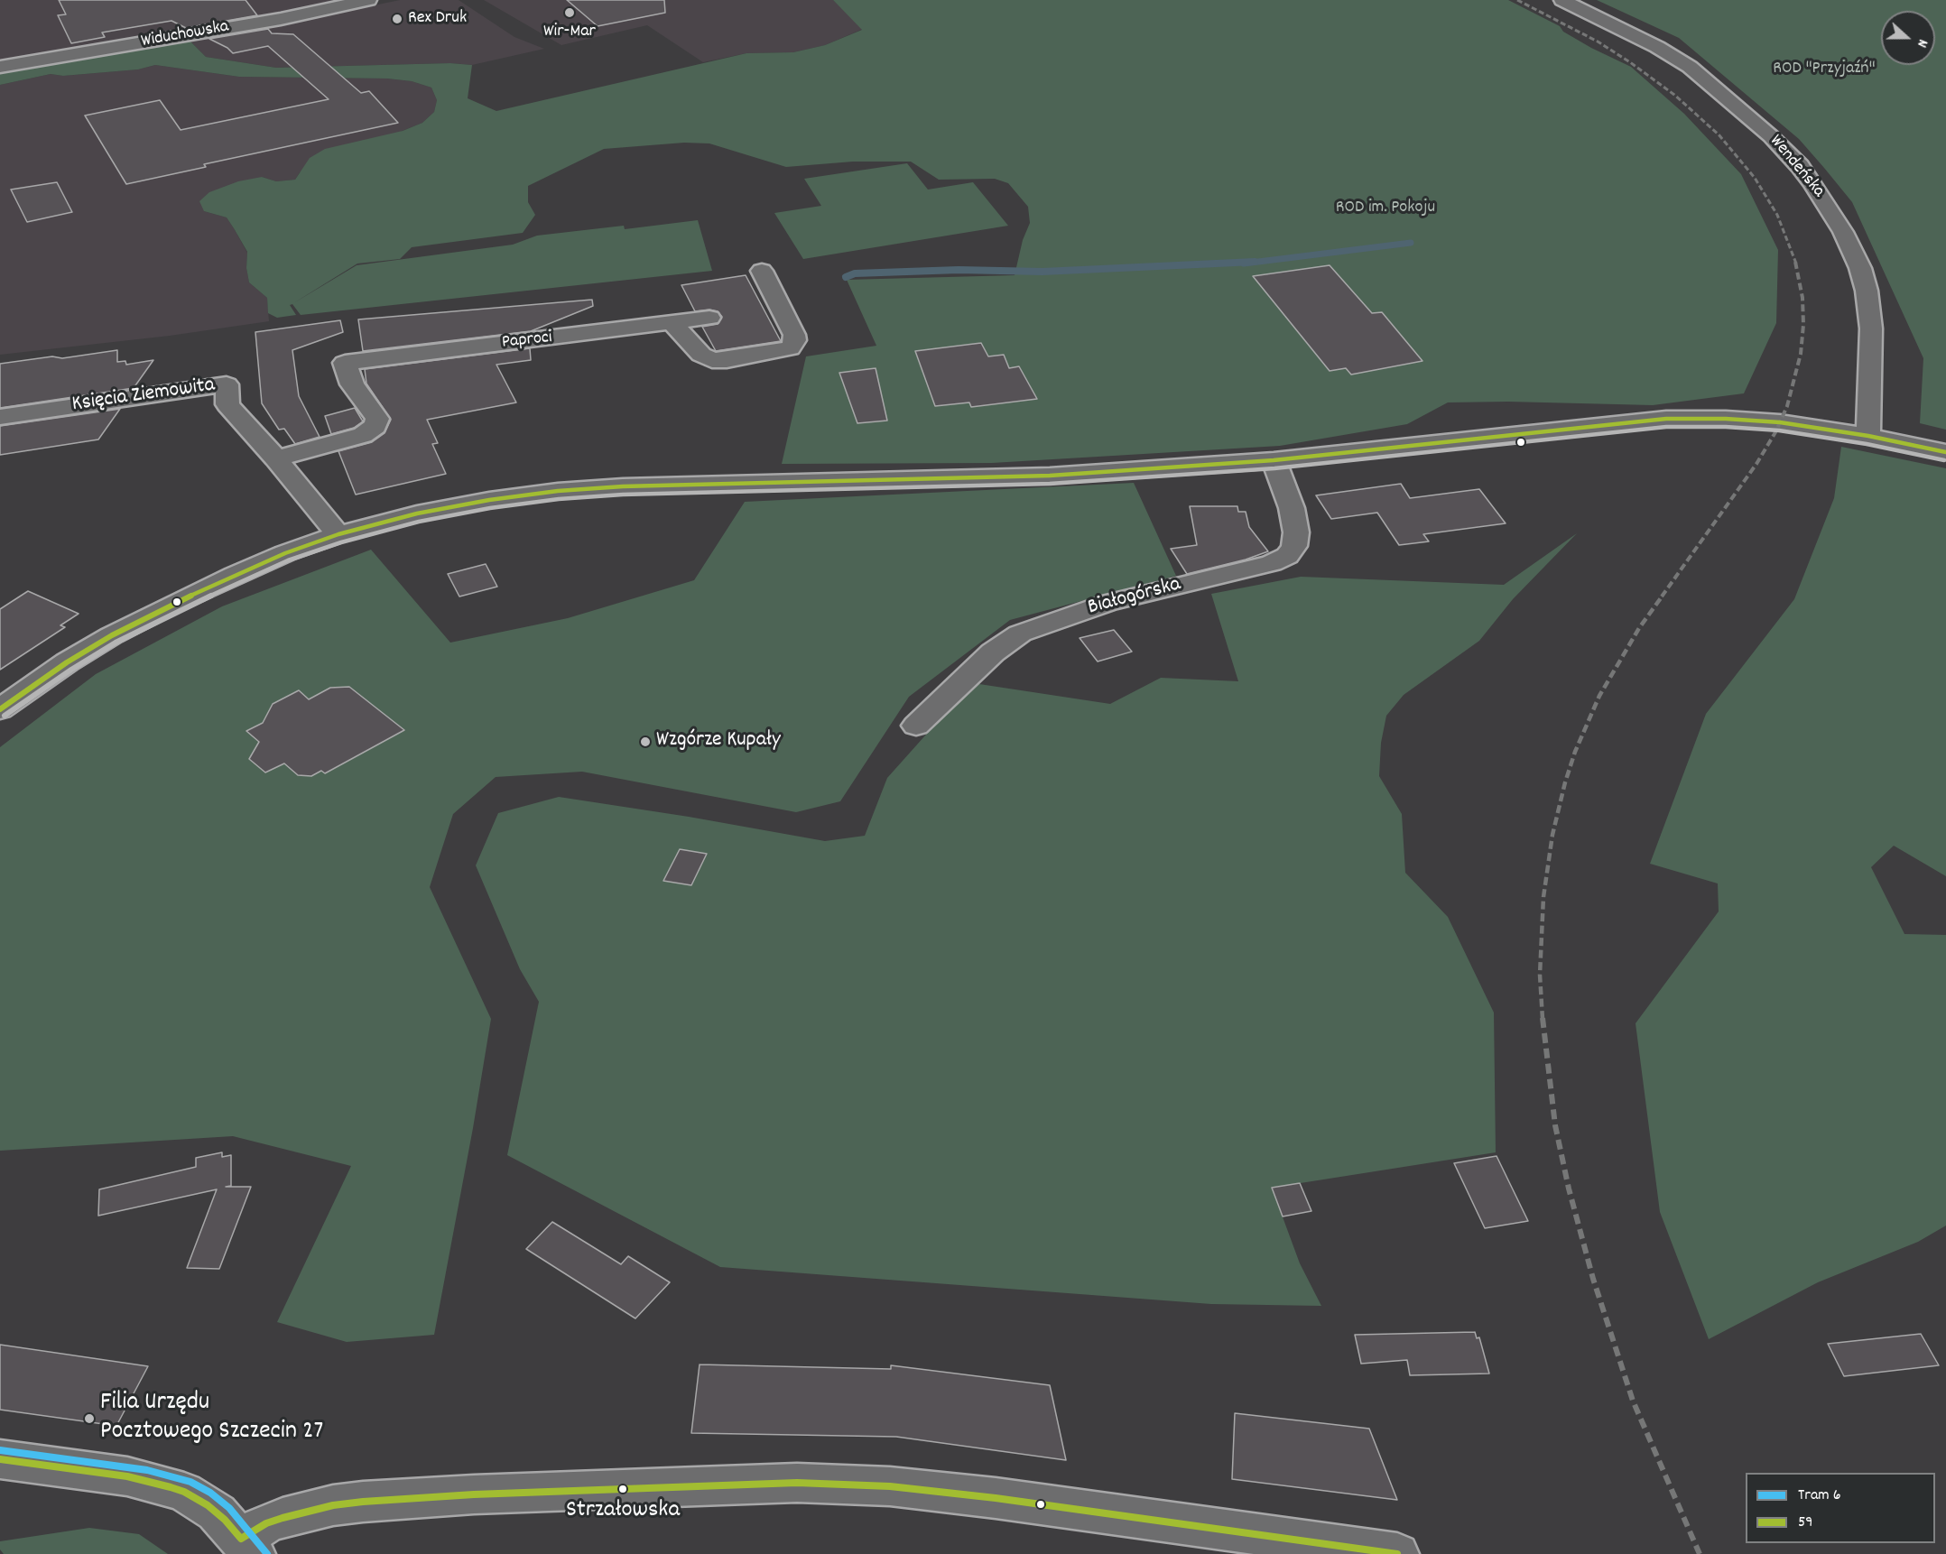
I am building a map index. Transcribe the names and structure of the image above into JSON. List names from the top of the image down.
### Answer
{
  "streets": {
    "street": [
      "Widuchowska",
      "Wendeńska",
      "Paproci",
      "Księcia Ziemowita",
      "Białogórska"
    ]
  },
  "crossings": [
    ["Paproci", "Księcia Ziemowita"]
  ],
  "parks": ["ROD \"Przyjaźń\"", "ROD im. Pokoju"],
  "places": [
    "Wir-Mar",
    "Rex Druk",
    "Wzgórze Kupały",
    "Filia Urzędu Pocztowego Szczecin 27",
    "Strzałowska"
  ],
  "lines": ["transit line 59", "tram line 6"],
  "legend": ["Tram 6", "59"],
  "north": "right"
}
